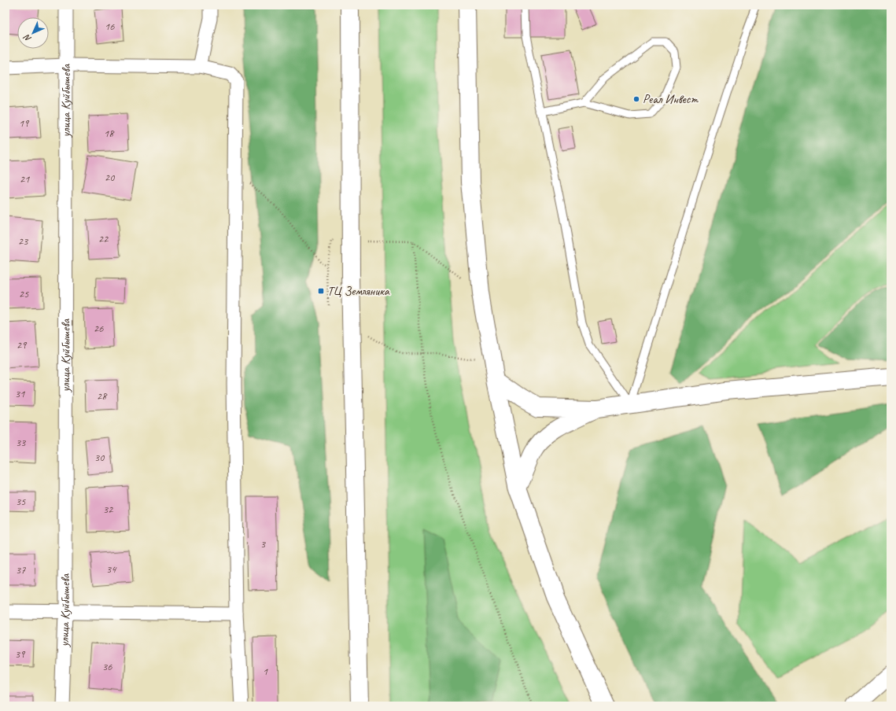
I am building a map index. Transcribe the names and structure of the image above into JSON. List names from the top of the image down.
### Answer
{
  "streets": {
    "street": ["улица Куйбышева"]
  },
  "places": {
    "other": ["Реал Инвест"],
    "transit": ["ТЦ Земляника"]
  },
  "house_numbers": [
    "16",
    "19",
    "18",
    "20",
    "21",
    "22",
    "23",
    "25",
    "26",
    "29",
    "31",
    "28",
    "33",
    "30",
    "35",
    "32",
    "3",
    "34",
    "37",
    "39",
    "36",
    "1"
  ],
  "north": "bottom left"
}
